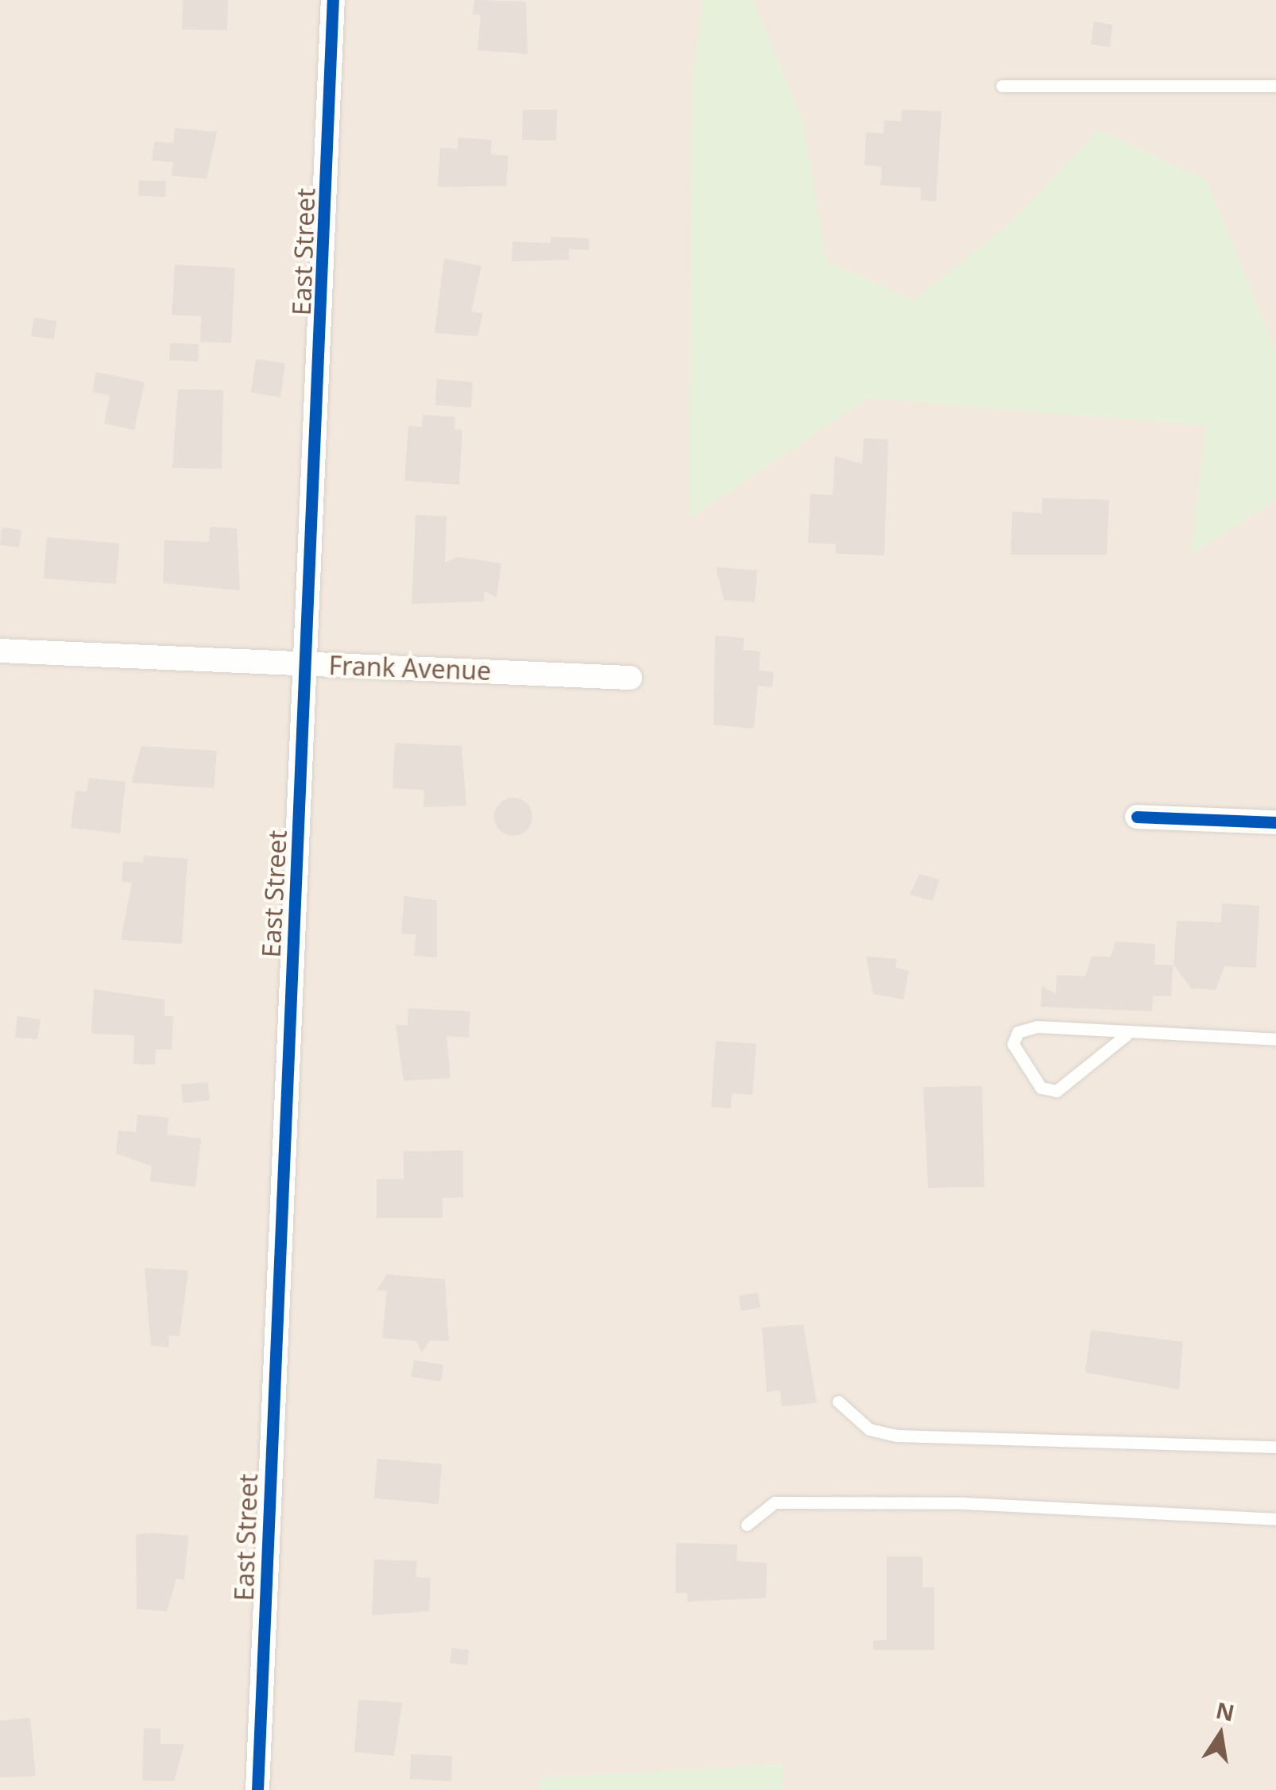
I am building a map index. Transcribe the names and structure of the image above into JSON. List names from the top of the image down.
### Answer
{
  "streets": {
    "street": ["East Street", "Frank Avenue"]
  },
  "crossings": [
    ["East Street", "Frank Avenue"]
  ],
  "north": "top"
}
